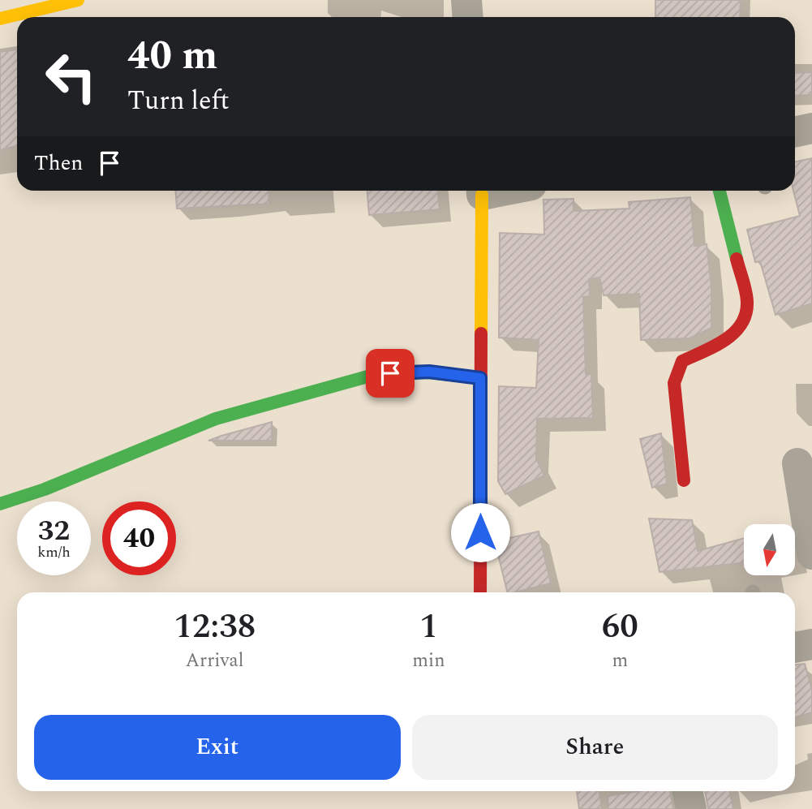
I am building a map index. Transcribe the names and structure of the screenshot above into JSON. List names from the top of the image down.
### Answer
{
  "north": "bottom",
  "page": {
    "turn": ["40 m", "Turn left"],
    "then": "Then",
    "speed": "32 km/h",
    "limit": "40",
    "eta": [
      "12:38",
      "Arrival",
      "1",
      "min",
      "60",
      "m"
    ],
    "buttons": ["Exit", "Share"]
  }
}
